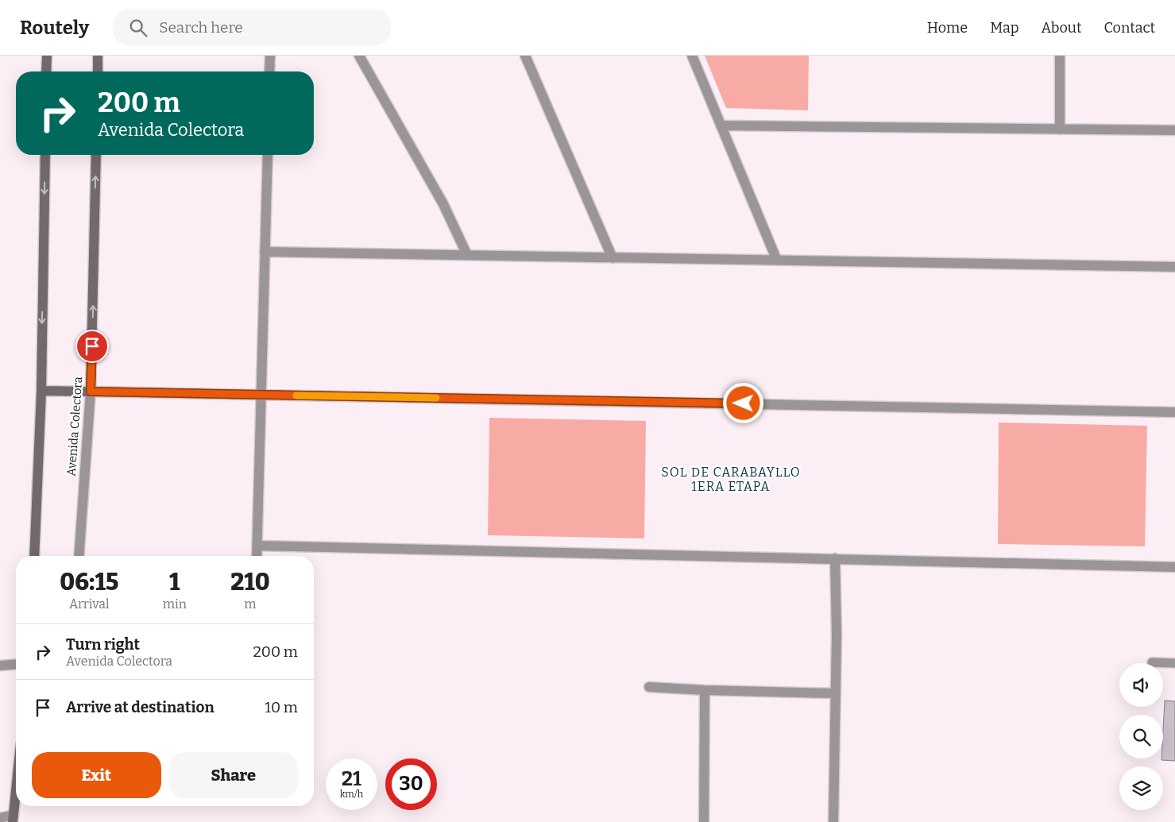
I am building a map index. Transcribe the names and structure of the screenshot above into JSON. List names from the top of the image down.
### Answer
{
  "streets": {
    "street": ["Avenida Colectora"]
  },
  "districts": ["SOL DE CARABAYLLO 1ERA ETAPA"],
  "page": {
    "header": "Routely",
    "search": "Search here",
    "nav": [
      "Home",
      "Map",
      "About",
      "Contact"
    ],
    "turn": ["200 m", "Avenida Colectora"],
    "eta": [
      "06:15",
      "Arrival",
      "1",
      "min",
      "210",
      "m"
    ],
    "list": [
      {
        "name": "Turn right",
        "note": "Avenida Colectora",
        "value": "200 m"
      },
      {
        "name": "Arrive at destination",
        "value": "10 m"
      }
    ],
    "buttons": ["Exit", "Share"],
    "speed": "21 km/h",
    "limit": "30"
  }
}
